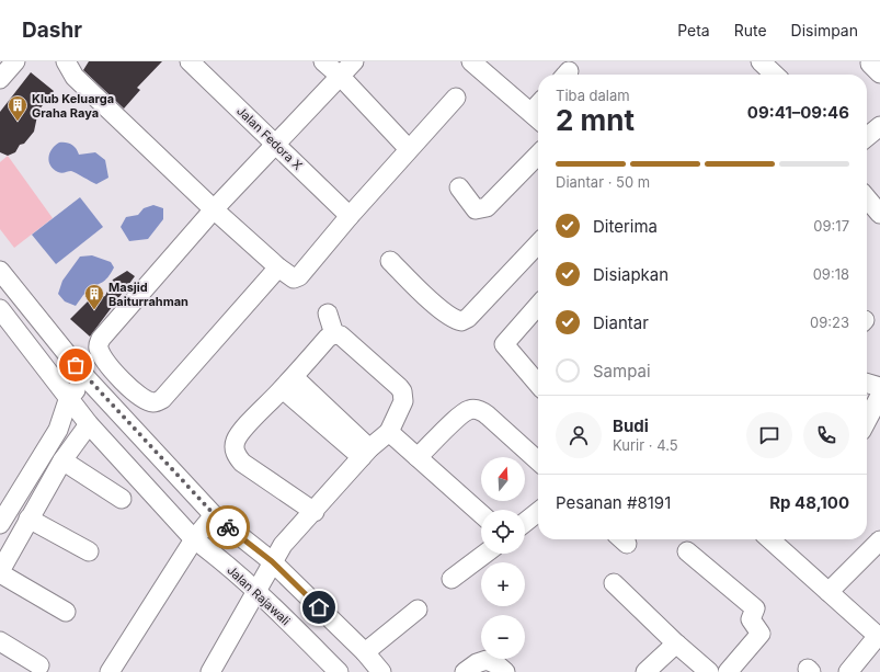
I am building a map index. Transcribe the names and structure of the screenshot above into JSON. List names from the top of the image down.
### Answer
{
  "streets": {
    "street": ["Jalan Fedora X", "Jalan Rajawali"]
  },
  "places": {
    "building": ["Klub Keluarga Graha Raya", "Masjid Baiturrahman"]
  },
  "north": "top",
  "page": {
    "header": "Dashr",
    "nav": ["Peta", "Rute", "Disimpan"],
    "heading": ["2 mnt", "Tiba dalam", "09:41–09:46"],
    "panel": [
      "Budi",
      "Kurir · 4.5",
      "Pesanan #8191",
      "Rp 48,100"
    ],
    "bar": "Diantar · 50 m",
    "list": [
      ["Diterima", "09:17"],
      ["Disiapkan", "09:18"],
      ["Diantar", "09:23"],
      "Sampai"
    ],
    "map_buttons": ["+", "−"]
  }
}
